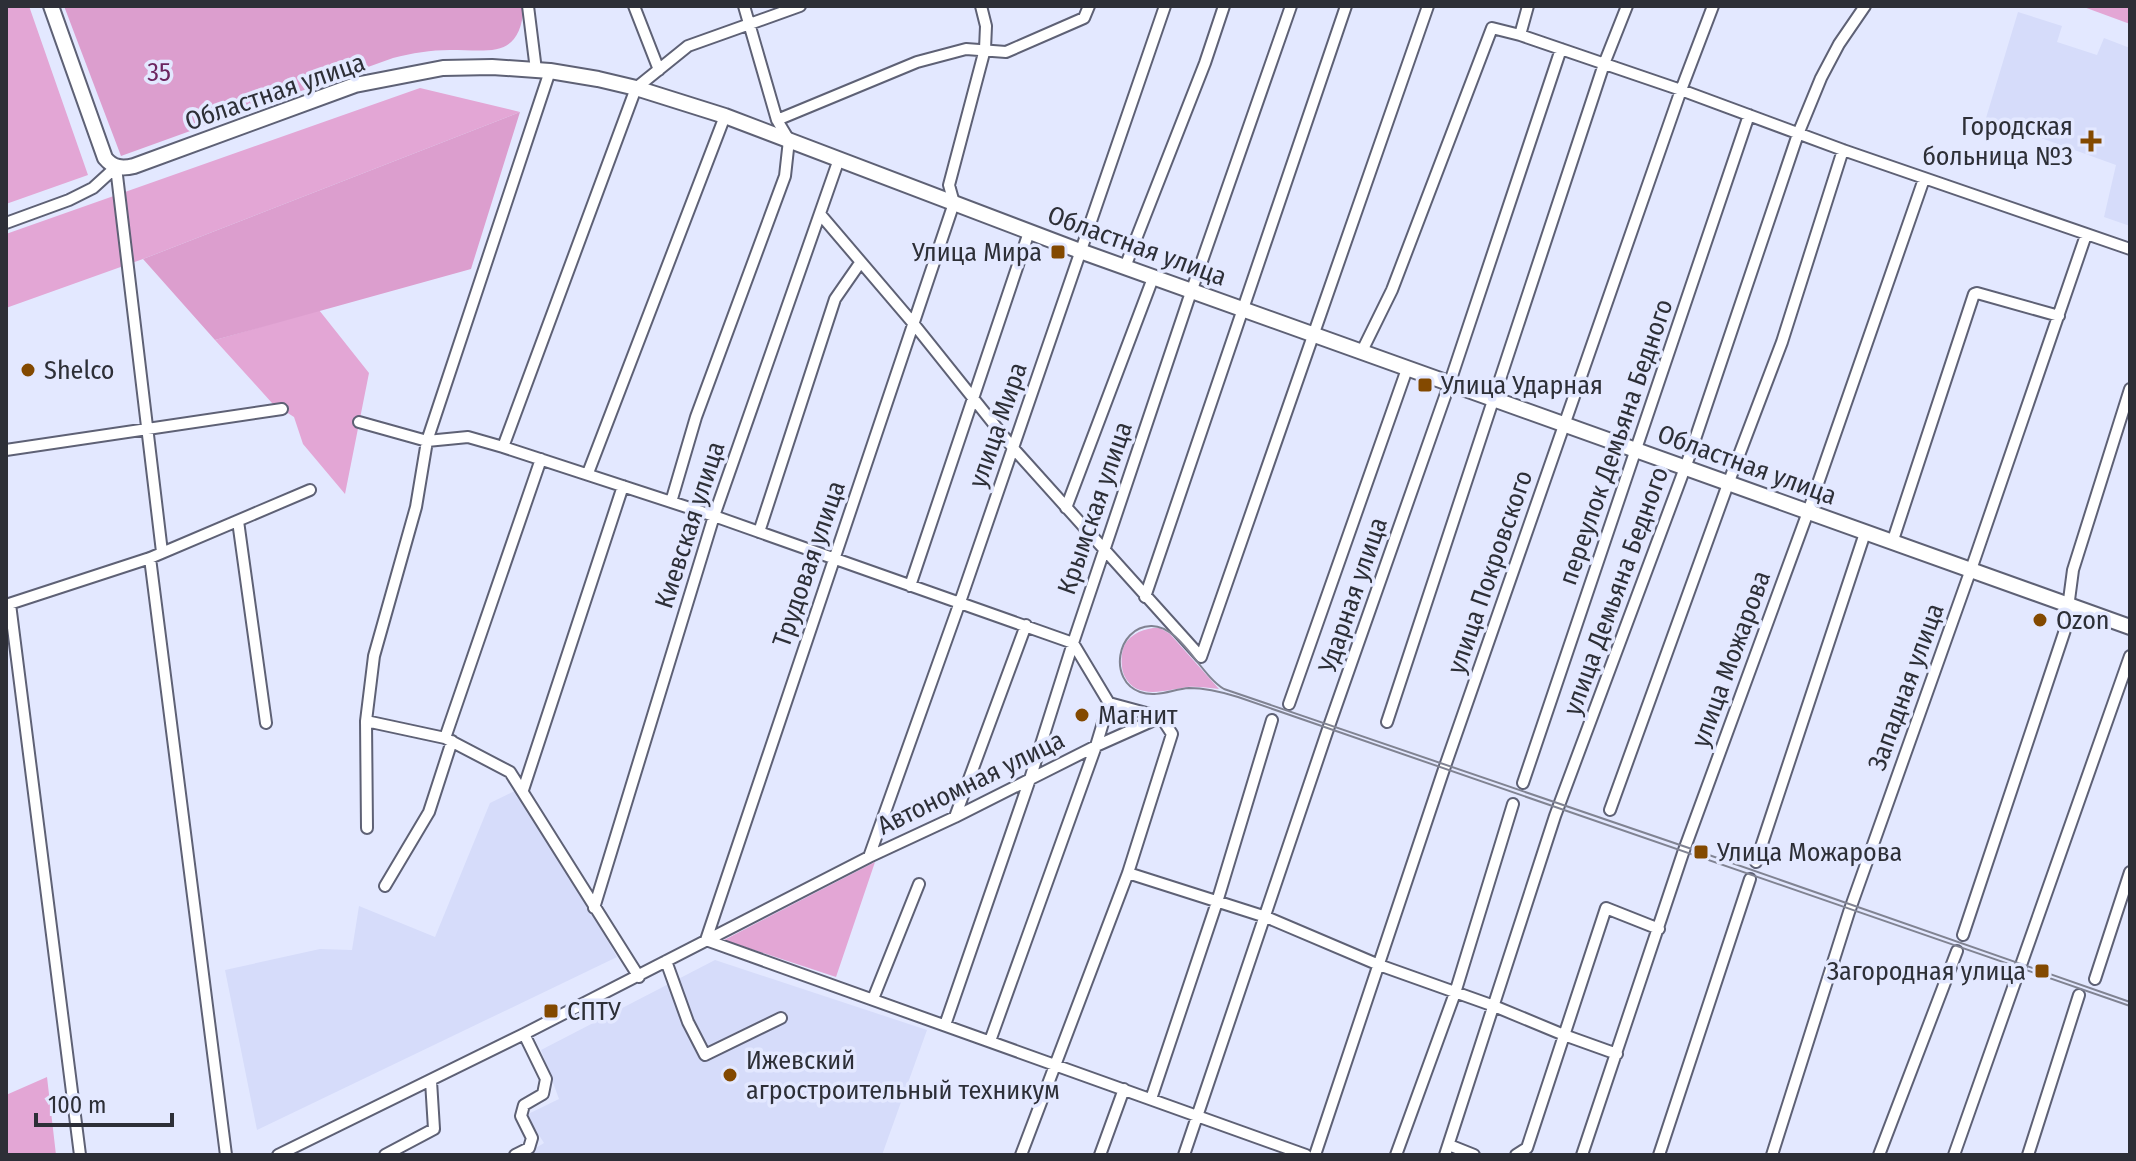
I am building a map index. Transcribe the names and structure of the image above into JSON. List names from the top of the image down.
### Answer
{
  "streets": {
    "main road": ["Областная улица"],
    "street": [
      "улица Мира",
      "переулок Демьяна Бедного",
      "Крымская улица",
      "Киевская улица",
      "Трудовая улица",
      "улица Покровского",
      "улица Демьяна Бедного",
      "Ударная улица",
      "улица Можарова",
      "Западная улица",
      "Автономная улица"
    ]
  },
  "crossings": [
    ["Областная улица", "улица Мира"],
    ["Областная улица", "переулок Демьяна Бедного"],
    ["Областная улица", "Крымская улица"],
    ["Областная улица", "Киевская улица"],
    ["Областная улица", "Трудовая улица"],
    ["Областная улица", "улица Покровского"],
    ["Областная улица", "улица Демьяна Бедного"],
    ["Областная улица", "Ударная улица"],
    ["Областная улица", "улица Можарова"],
    ["Областная улица", "Западная улица"],
    ["улица Мира", "Автономная улица"],
    ["Крымская улица", "Автономная улица"],
    ["Трудовая улица", "Автономная улица"]
  ],
  "parks": ["35"],
  "places": {
    "health": ["Городская больница №3"],
    "transit": [
      "Улица Мира",
      "Улица Ударная",
      "Улица Можарова",
      "Загородная улица",
      "СПТУ"
    ],
    "other": [
      "Shelco",
      "Ozon",
      "Магнит",
      "Ижевский агростроительный техникум"
    ]
  },
  "scale_bar": "100 m"
}
